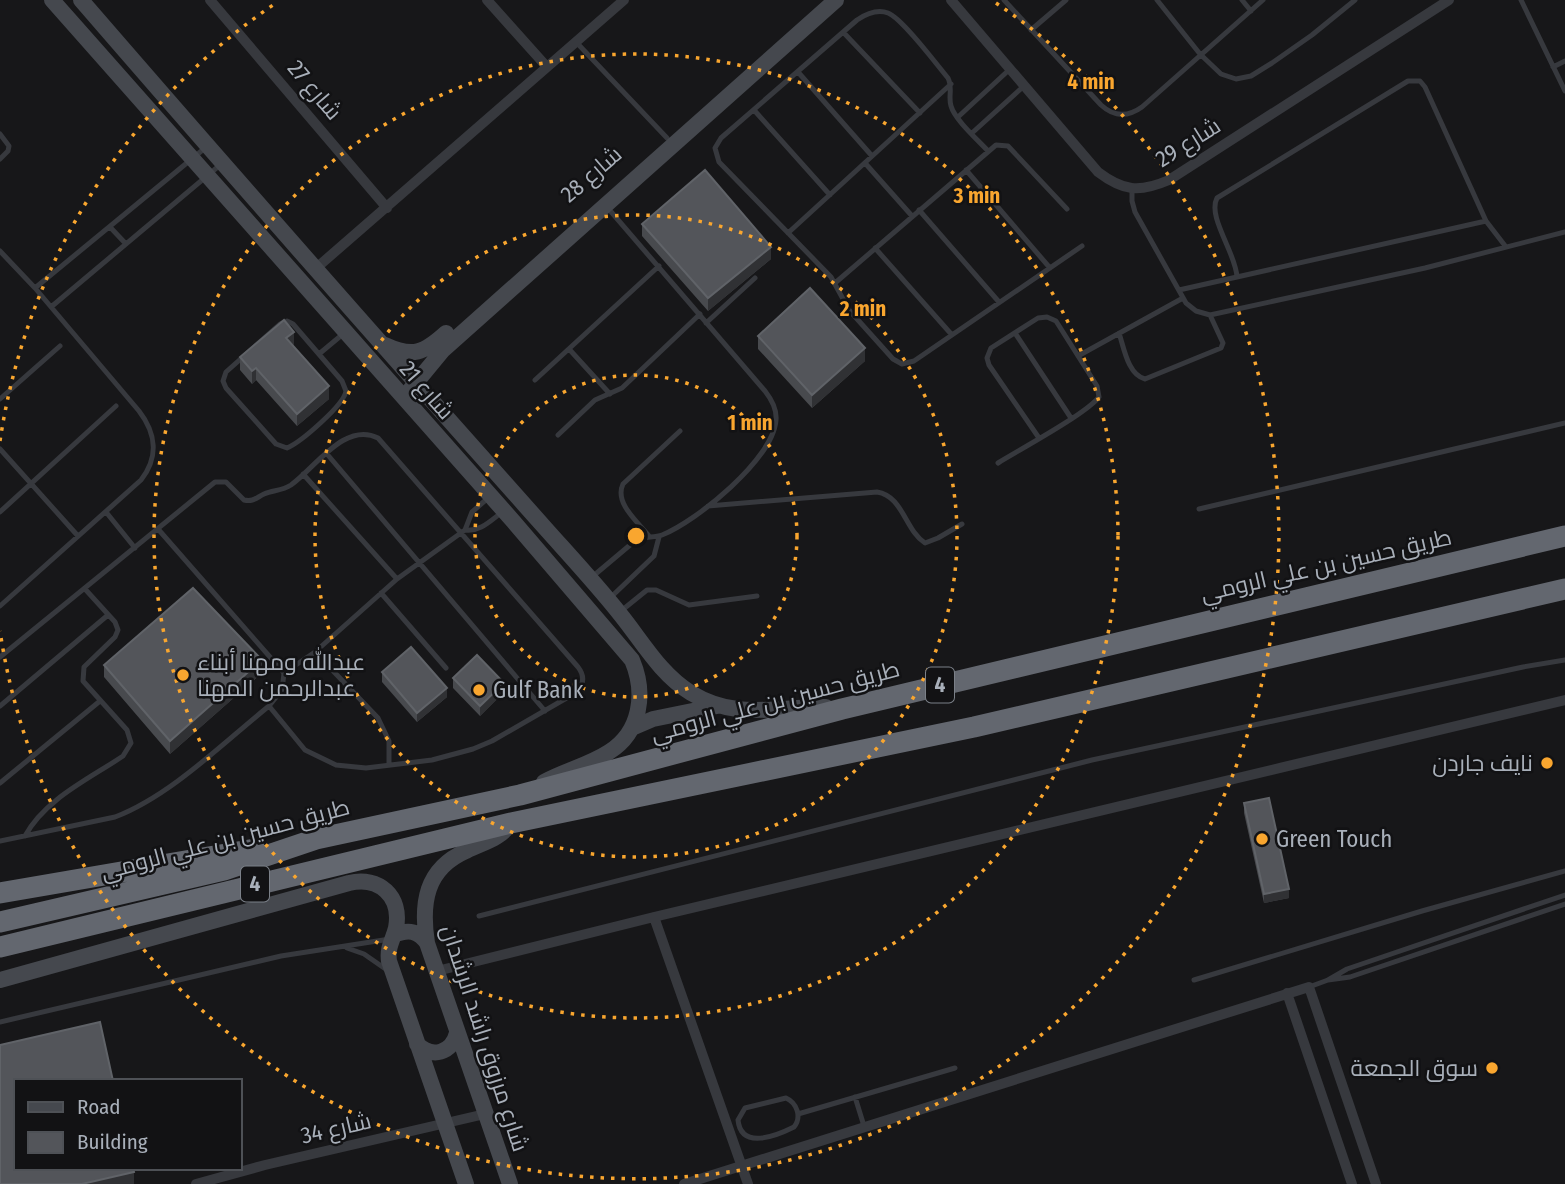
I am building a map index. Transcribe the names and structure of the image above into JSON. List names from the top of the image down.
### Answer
{
  "streets": {
    "highway": ["طريق حسين بن علي الرومي", "4"],
    "street": [
      "شارع 27",
      "شارع 29",
      "شارع 28",
      "شارع 21",
      "شارع مرزوق راشد الرشدان",
      "شارع 34"
    ]
  },
  "crossings": [
    ["شارع 28", "شارع 21"],
    ["شارع 21", "طريق حسين بن علي الرومي"],
    ["4", "شارع مرزوق راشد الرشدان"],
    ["شارع مرزوق راشد الرشدان", "شارع 34"]
  ],
  "places": [
    "عبدالله ومهنا أبناء عبدالرحمن المهنا",
    "Gulf Bank",
    "نايف جاردن",
    "Green Touch",
    "سوق الجمعة"
  ],
  "legend": ["Road", "Building"],
  "rings": [
    "4 min",
    "3 min",
    "2 min",
    "1 min"
  ]
}
